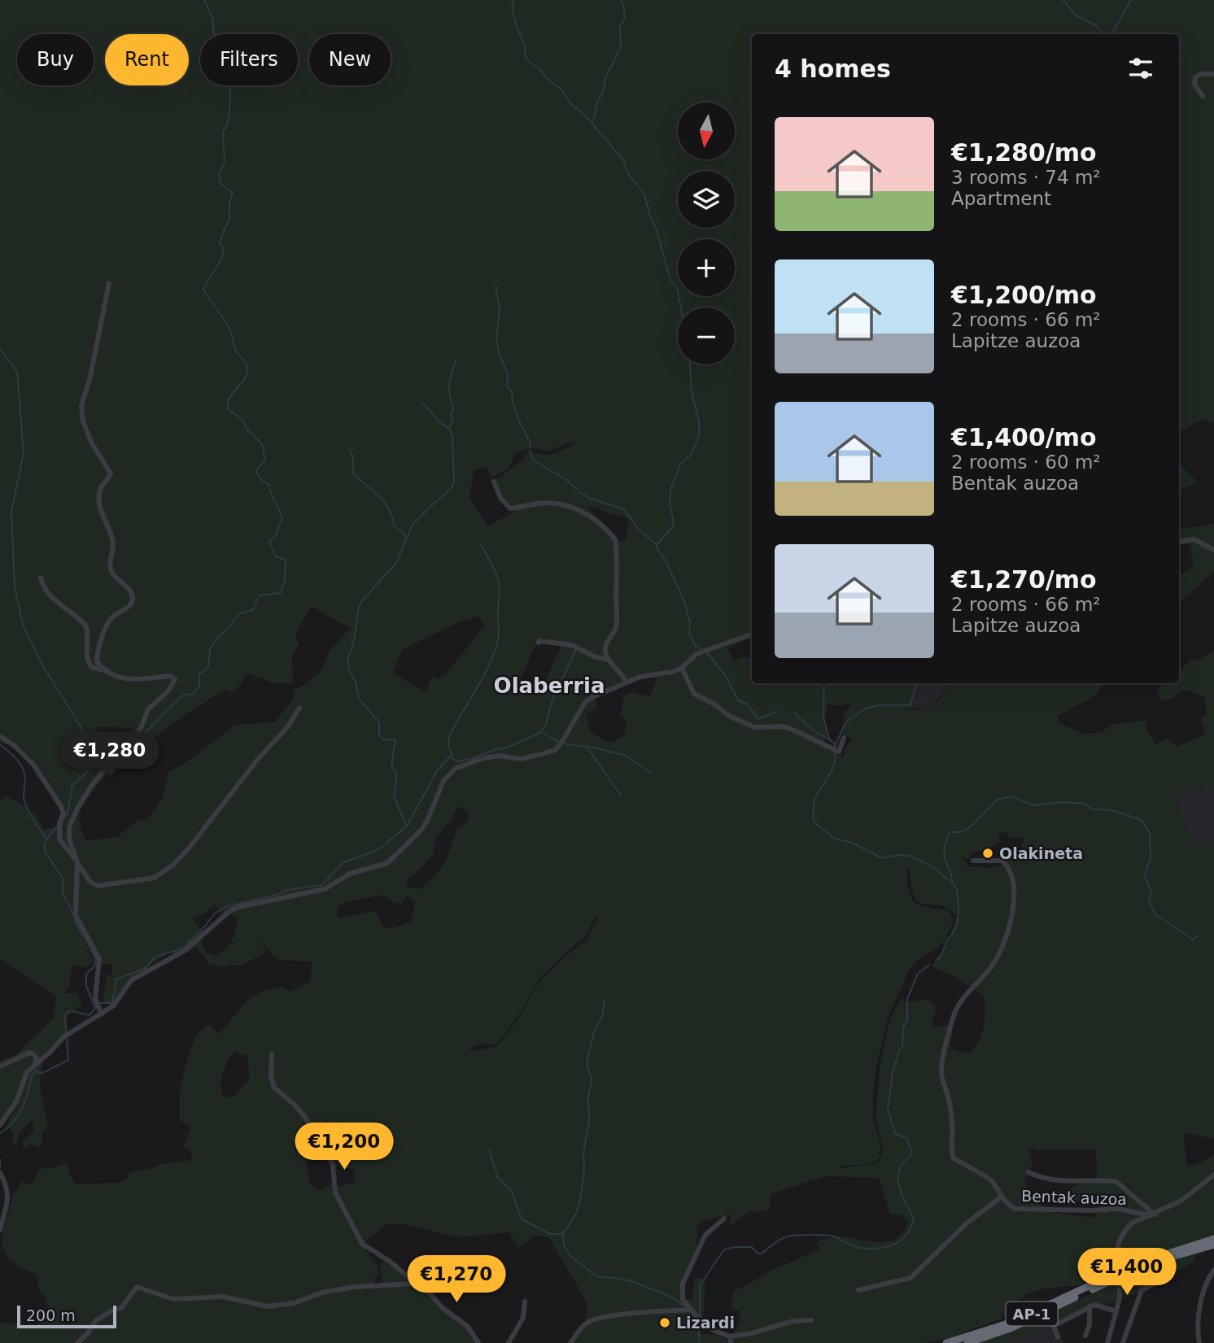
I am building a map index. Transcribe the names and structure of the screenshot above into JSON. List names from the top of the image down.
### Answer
{
  "streets": {
    "highway": ["AP-1"],
    "street": ["Bentak auzoa"]
  },
  "districts": ["Olaberria"],
  "places": ["Olakineta", "Lizardi"],
  "scale_bar": "200 m",
  "north": "bottom",
  "page": {
    "chip": [
      "Buy",
      "Rent",
      "Filters",
      "New"
    ],
    "heading": "4 homes",
    "map_buttons": ["+", "−"],
    "list": [
      {
        "name": "€1,280/mo",
        "note": "3 rooms · 74 m² · Apartment"
      },
      {
        "name": "€1,200/mo",
        "note": "2 rooms · 66 m² · Lapitze auzoa"
      },
      {
        "name": "€1,400/mo",
        "note": "2 rooms · 60 m² · Bentak auzoa"
      },
      {
        "name": "€1,270/mo",
        "note": "2 rooms · 66 m² · Lapitze auzoa"
      }
    ],
    "price": [
      "€1,280",
      "€1,200",
      "€1,400",
      "€1,270"
    ],
    "scale": "200 m"
  }
}
